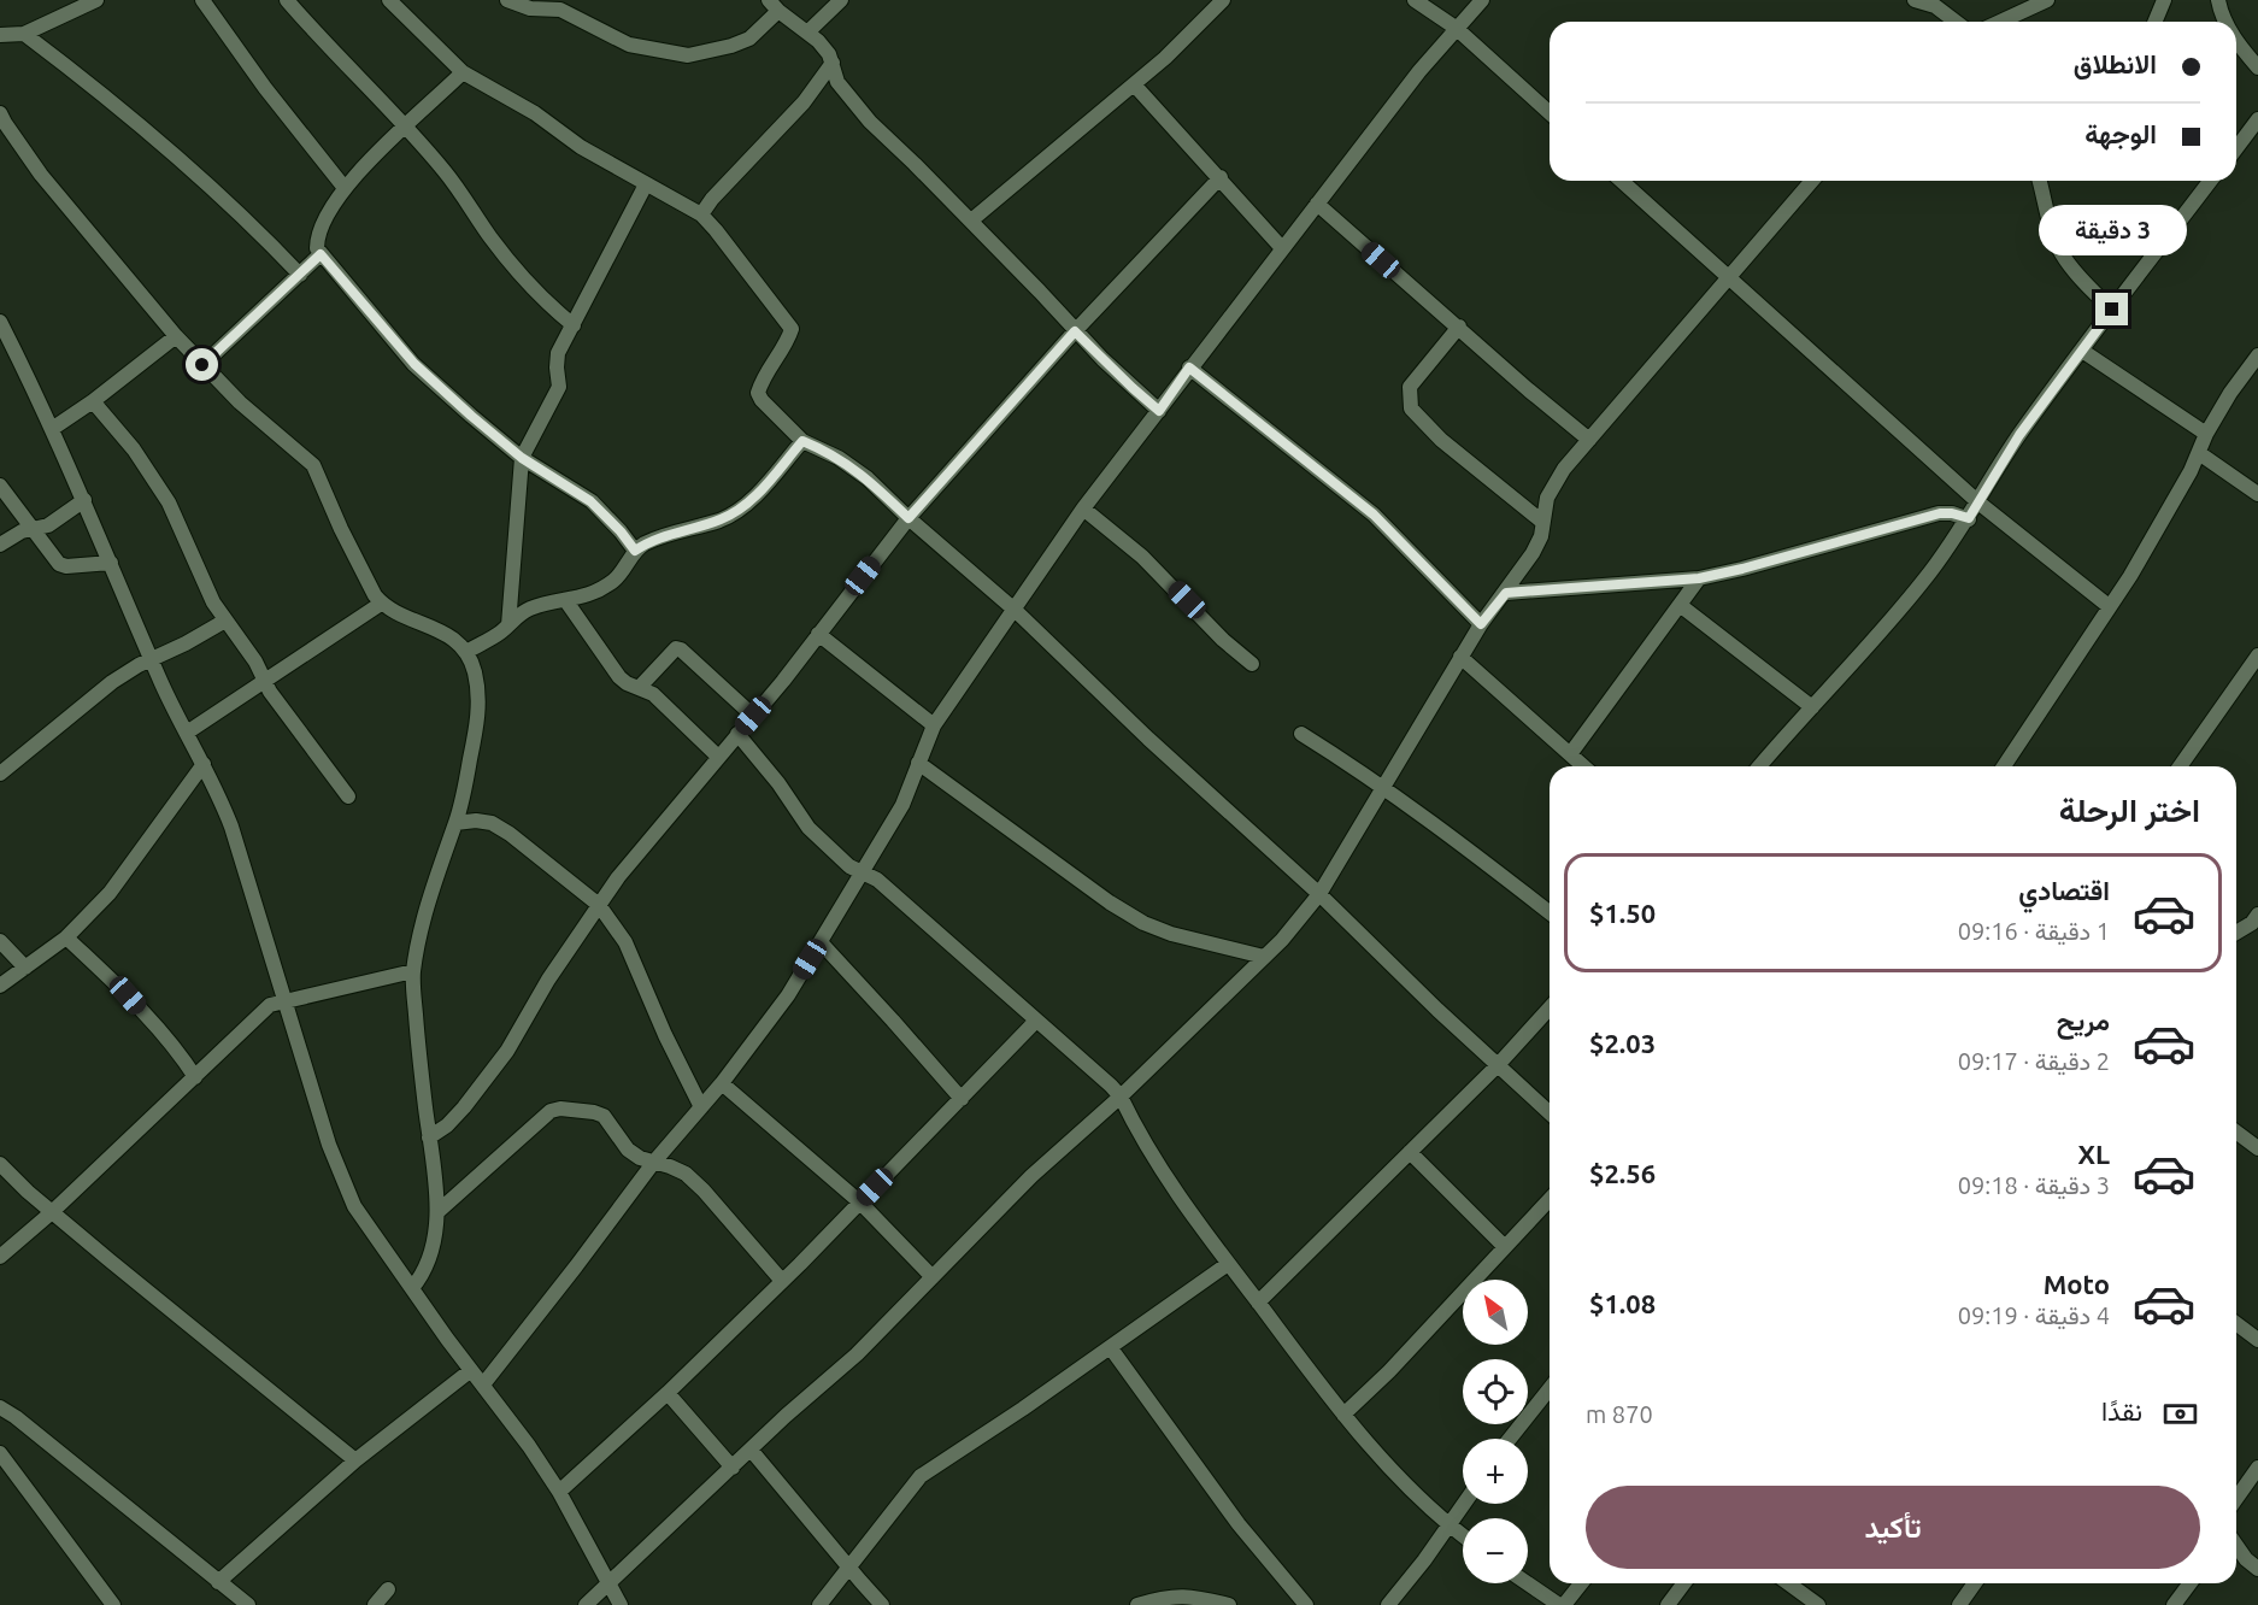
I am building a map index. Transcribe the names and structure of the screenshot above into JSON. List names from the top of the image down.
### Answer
{
  "north": "top left",
  "page": {
    "banner": ["الانطلاق", "الوجهة"],
    "bubble": "3 دقيقة",
    "heading": "اختر الرحلة",
    "list": [
      {
        "name": "اقتصادي",
        "note": "1 دقيقة · 09:16",
        "value": "$1.50"
      },
      {
        "name": "مريح",
        "note": "2 دقيقة · 09:17",
        "value": "$2.03"
      },
      {
        "name": "XL",
        "note": "3 دقيقة · 09:18",
        "value": "$2.56"
      },
      {
        "name": "Moto",
        "note": "4 دقيقة · 09:19",
        "value": "$1.08"
      }
    ],
    "map_buttons": ["+", "−"],
    "pay": ["نقدًا", "870 m"],
    "buttons": "تأكيد"
  }
}
